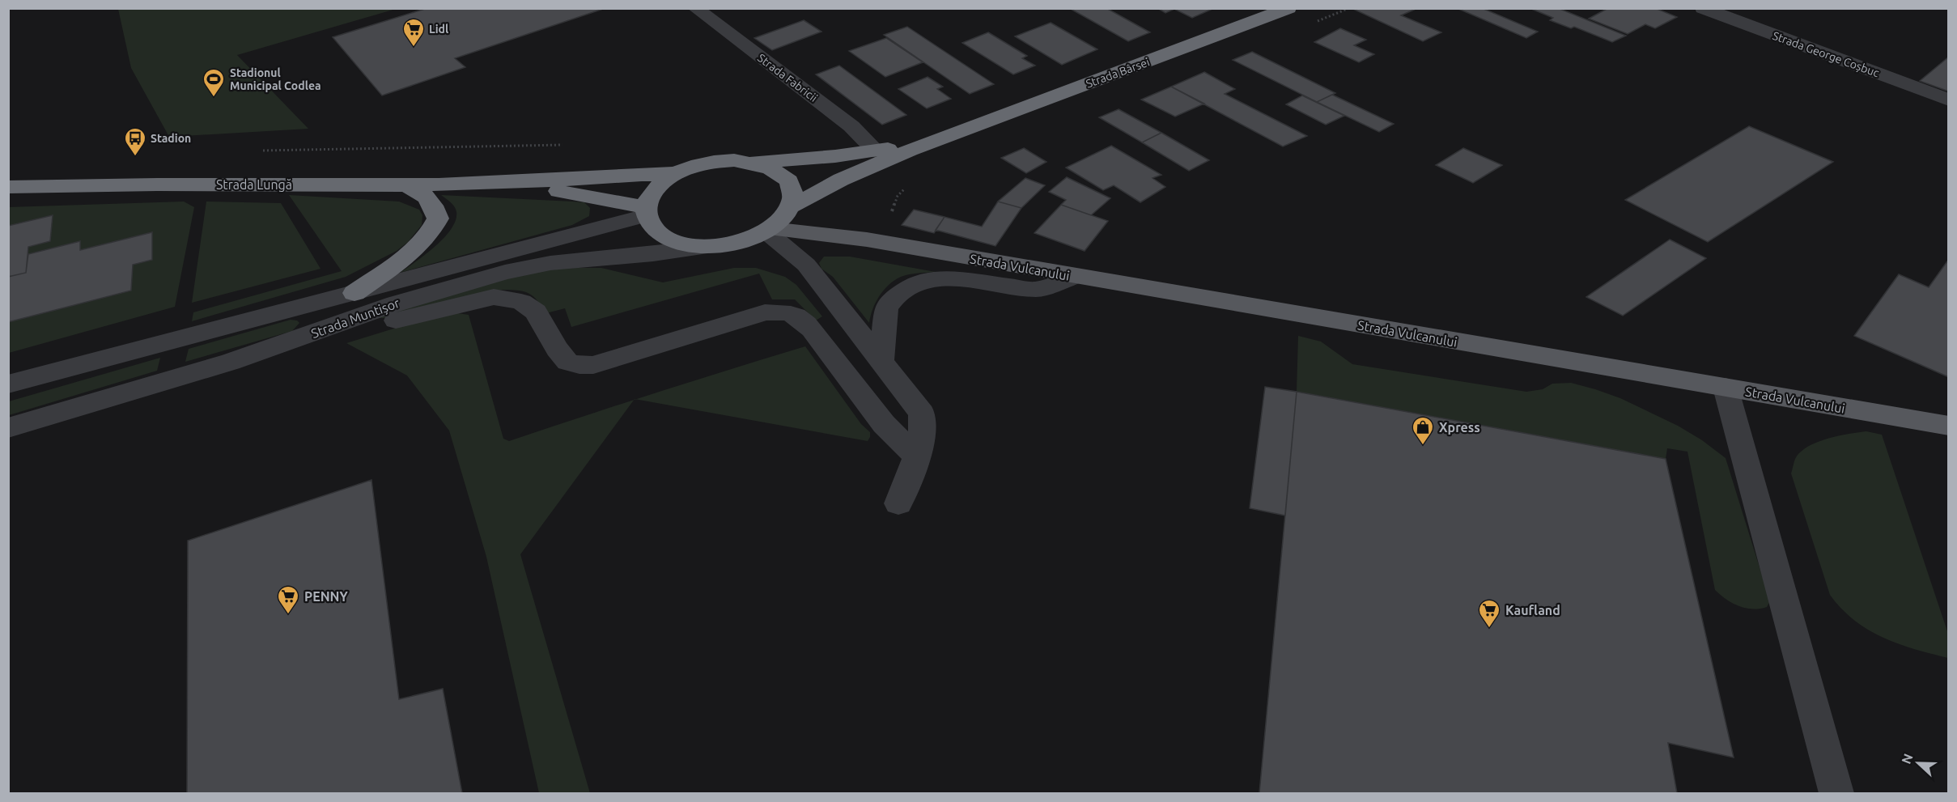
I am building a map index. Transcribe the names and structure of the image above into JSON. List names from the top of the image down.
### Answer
{
  "streets": {
    "highway": ["Strada Bârsei", "Strada Lungă"],
    "main road": ["Strada Vulcanului"],
    "street": ["Strada George Coșbuc", "Strada Fabricii", "Strada Muntișor"]
  },
  "crossings": [
    ["Strada Bârsei", "Strada Fabricii"],
    ["Strada Bârsei", "Strada Vulcanului"],
    ["Strada Bârsei", "Strada Muntișor"],
    ["Strada Vulcanului", "Strada Muntișor"]
  ],
  "places": {
    "supermarket": ["Lidl", "PENNY", "Kaufland"],
    "sports": ["Stadionul Municipal Codlea"],
    "bus stop": ["Stadion"],
    "shop": ["Xpress"]
  },
  "north": "left"
}
